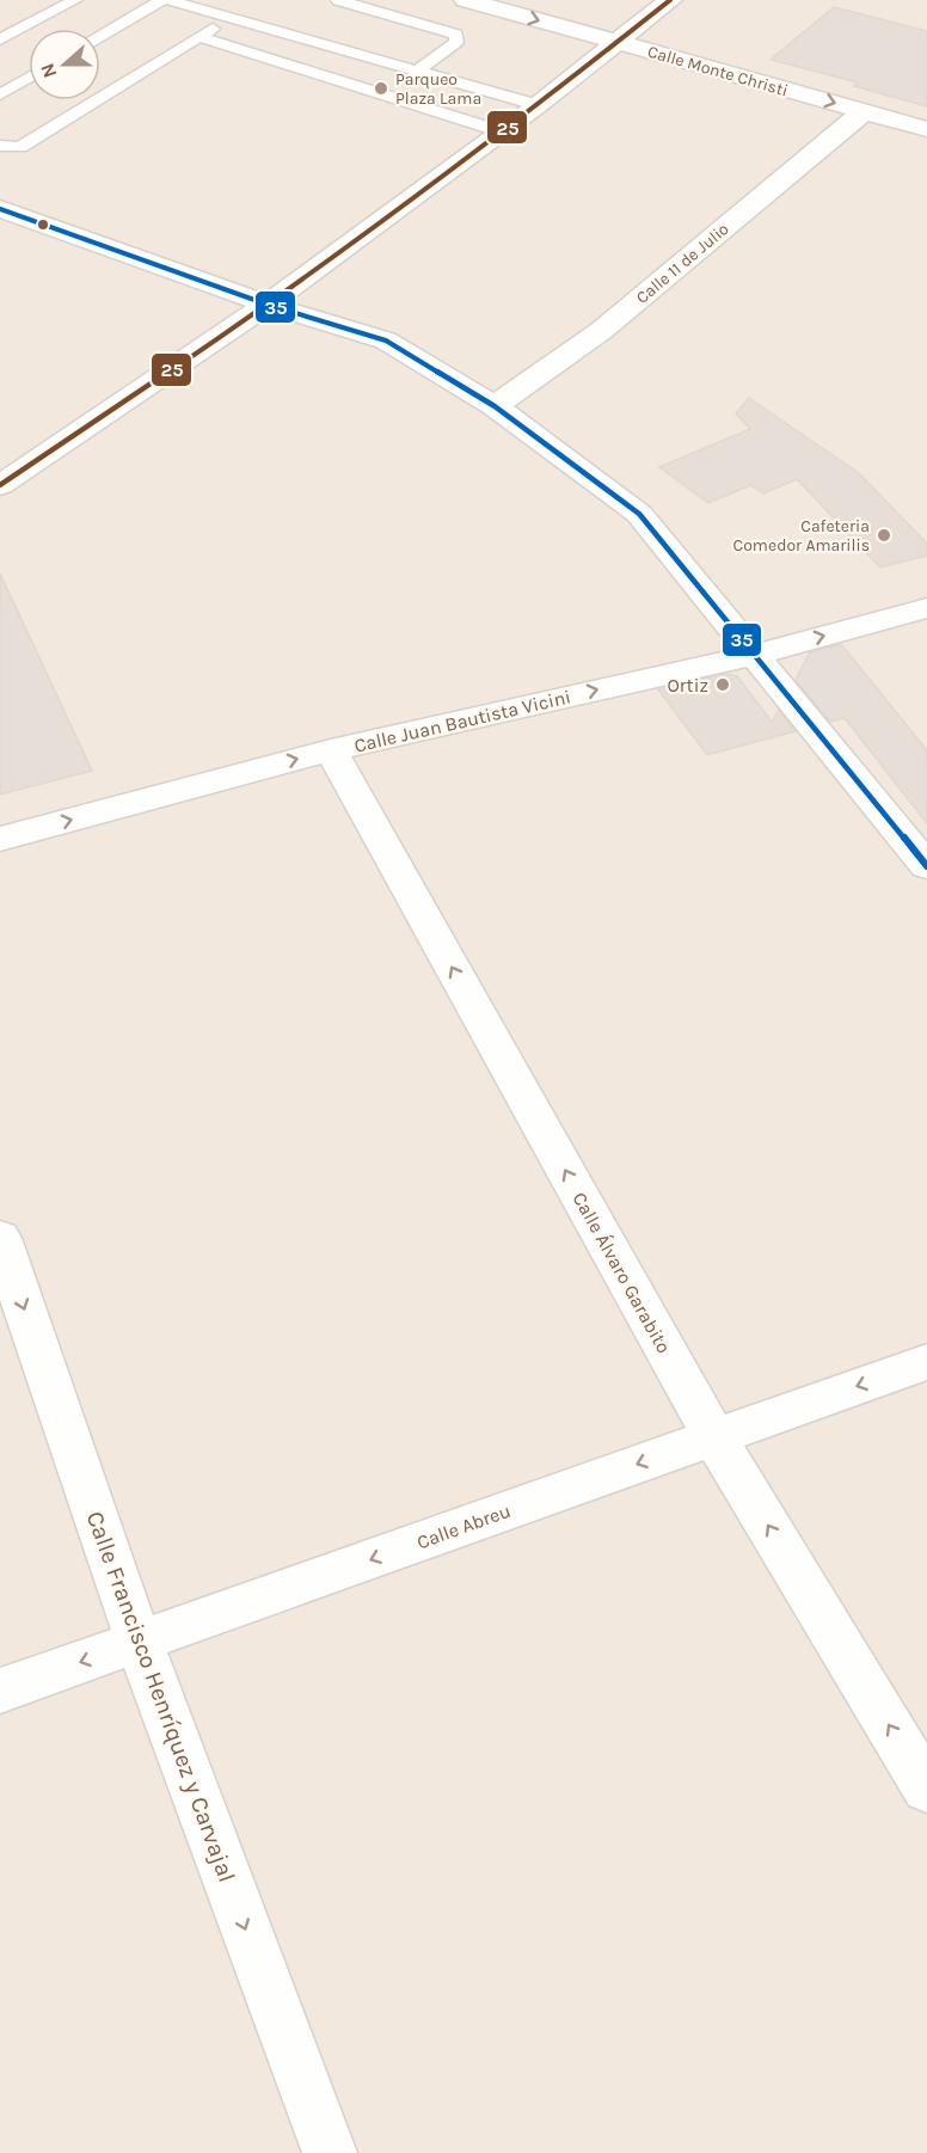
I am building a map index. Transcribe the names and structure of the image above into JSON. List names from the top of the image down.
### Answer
{
  "streets": {
    "street": [
      "Calle Monte Christi",
      "Calle 11 de Julio",
      "Calle Juan Bautista Vicini",
      "Calle Álvaro Garabito",
      "Calle Abreu",
      "Calle Francisco Henríquez y Carvajal"
    ]
  },
  "crossings": [
    ["Calle Monte Christi", "Calle 11 de Julio"],
    ["Calle Juan Bautista Vicini", "Calle Álvaro Garabito"],
    ["Calle Álvaro Garabito", "Calle Abreu"],
    ["Calle Abreu", "Calle Francisco Henríquez y Carvajal"]
  ],
  "one_way": [
    "Calle Monte Christi",
    "Calle Juan Bautista Vicini",
    "Calle Álvaro Garabito",
    "Calle Abreu",
    "Calle Francisco Henríquez y Carvajal"
  ],
  "places": ["Parqueo Plaza Lama", "Cafeteria Comedor Amarilis", "Ortiz"],
  "lines": ["transit line 25", "transit line 35"],
  "north": "left"
}
